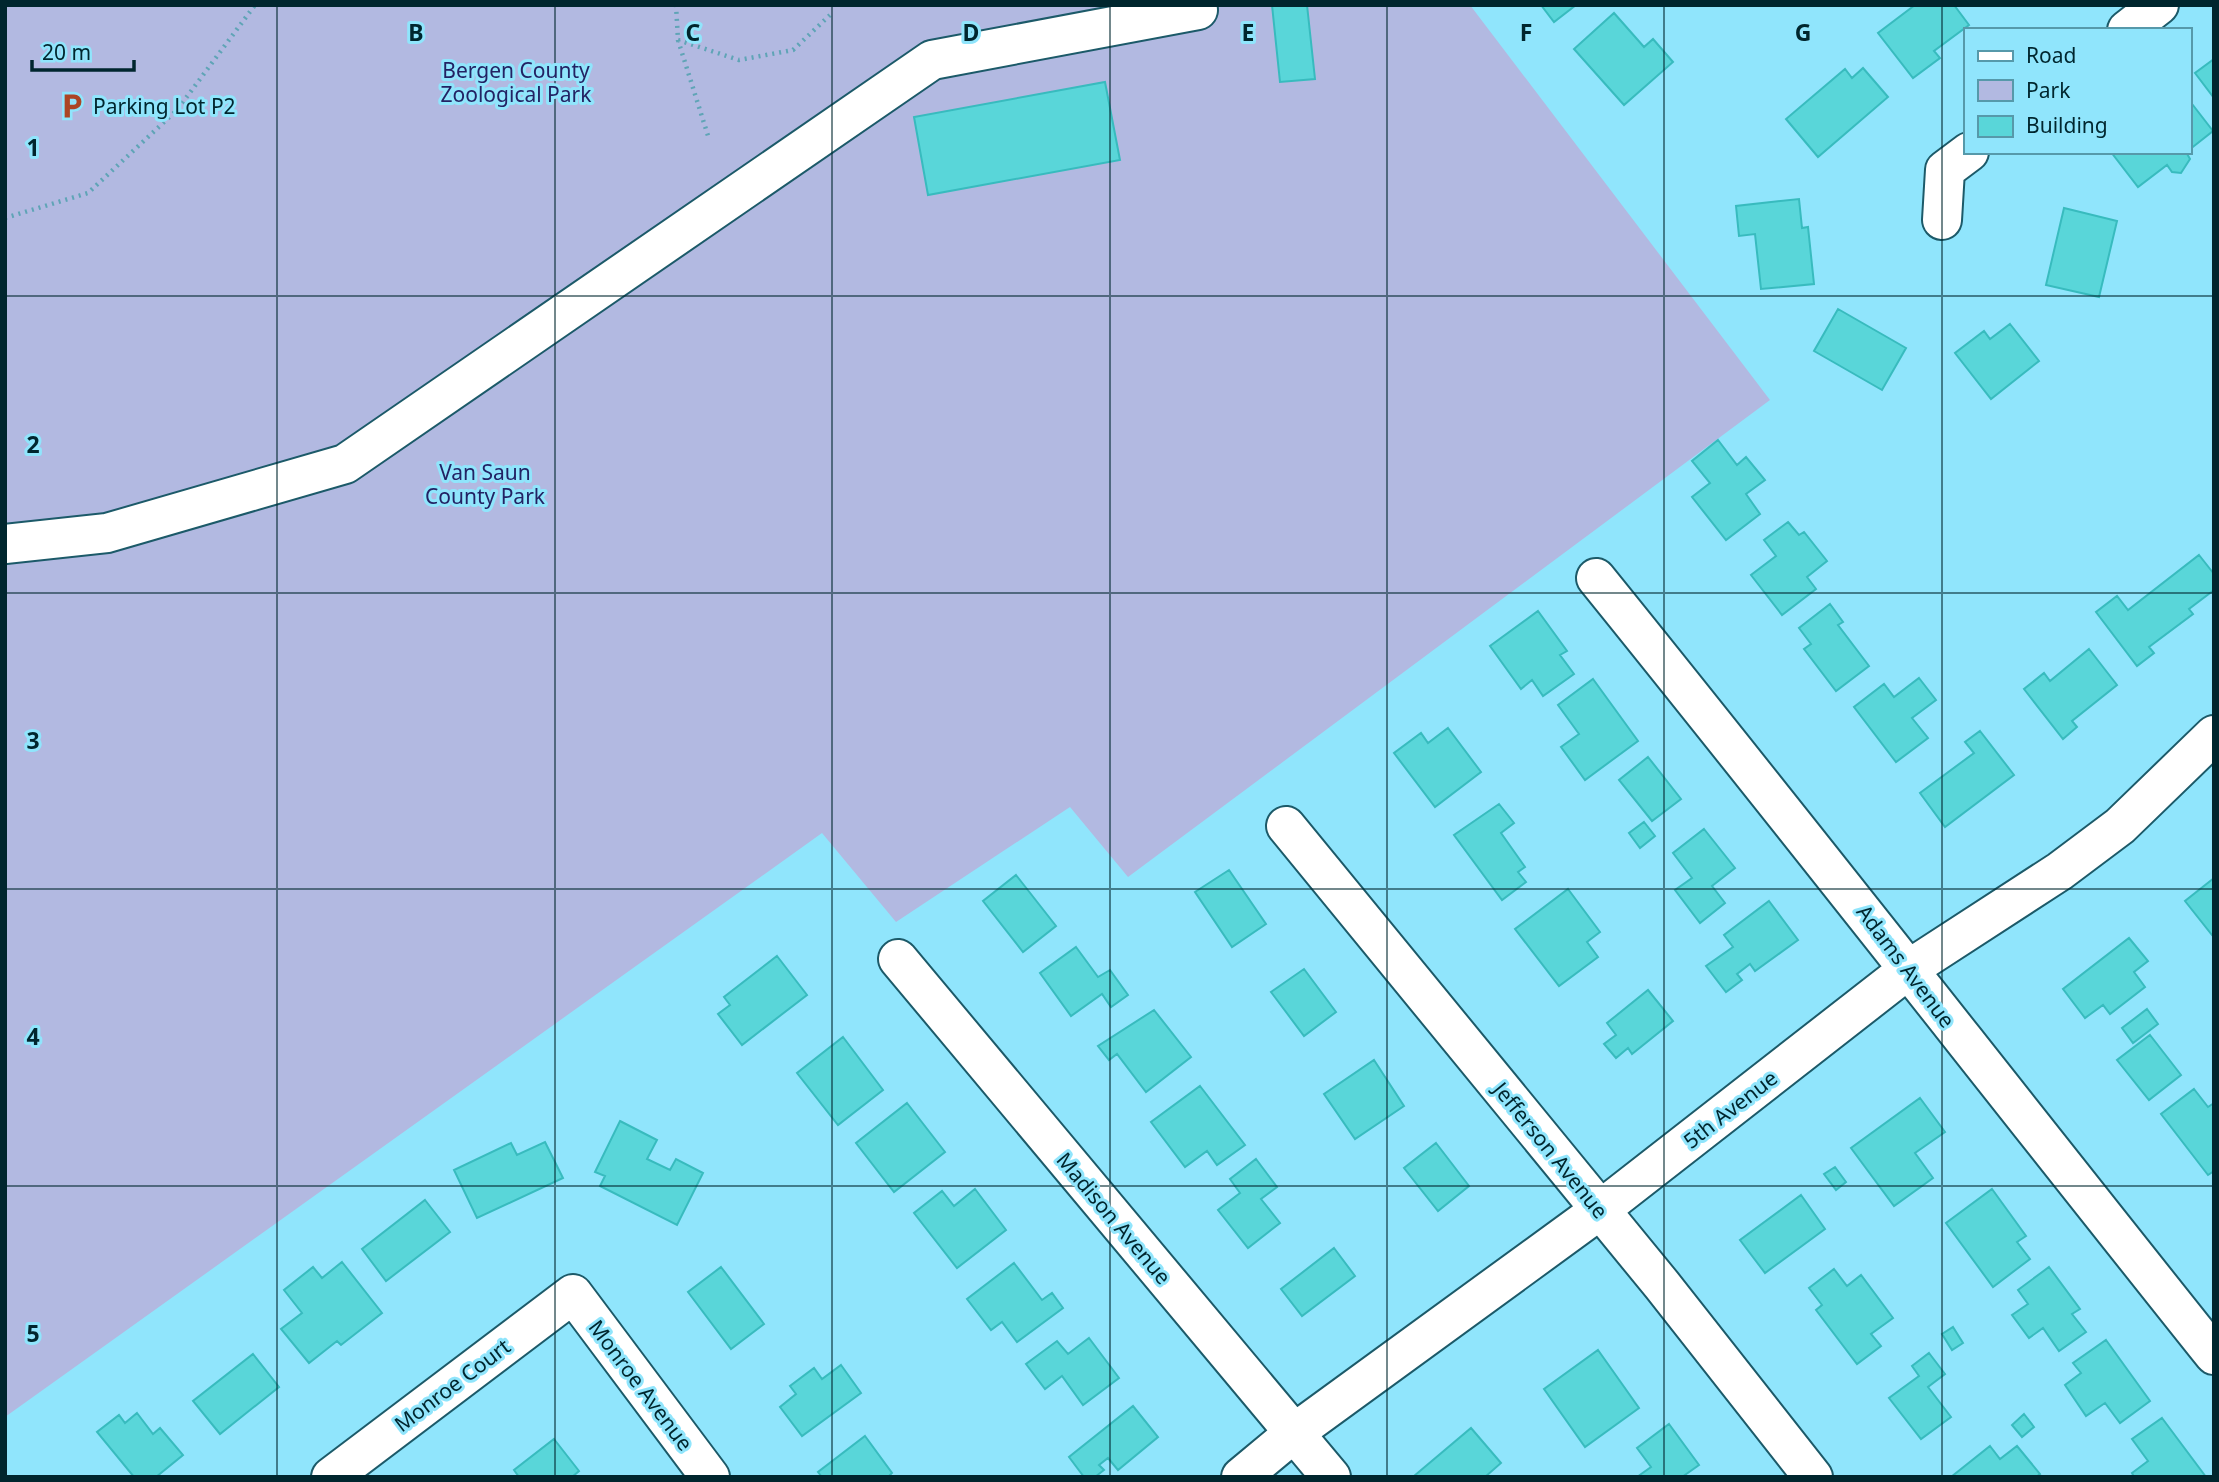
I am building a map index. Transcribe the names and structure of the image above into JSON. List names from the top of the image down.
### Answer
{
  "streets": {
    "street": [
      "Adams Avenue",
      "5th Avenue",
      "Jefferson Avenue",
      "Madison Avenue",
      "Monroe Court",
      "Monroe Avenue"
    ]
  },
  "crossings": [
    ["Adams Avenue", "5th Avenue"],
    ["5th Avenue", "Jefferson Avenue"],
    ["5th Avenue", "Madison Avenue"],
    ["Monroe Court", "Monroe Avenue"]
  ],
  "parks": ["Bergen County Zoological Park", "Van Saun County Park"],
  "places": {
    "parking": ["Parking Lot P2"]
  },
  "legend": ["Road", "Park", "Building"],
  "scale_bar": "20 m",
  "grid": {
    "columns": [
      "B",
      "C",
      "D",
      "E",
      "F",
      "G"
    ],
    "rows": [
      "1",
      "2",
      "3",
      "4",
      "5"
    ]
  }
}
